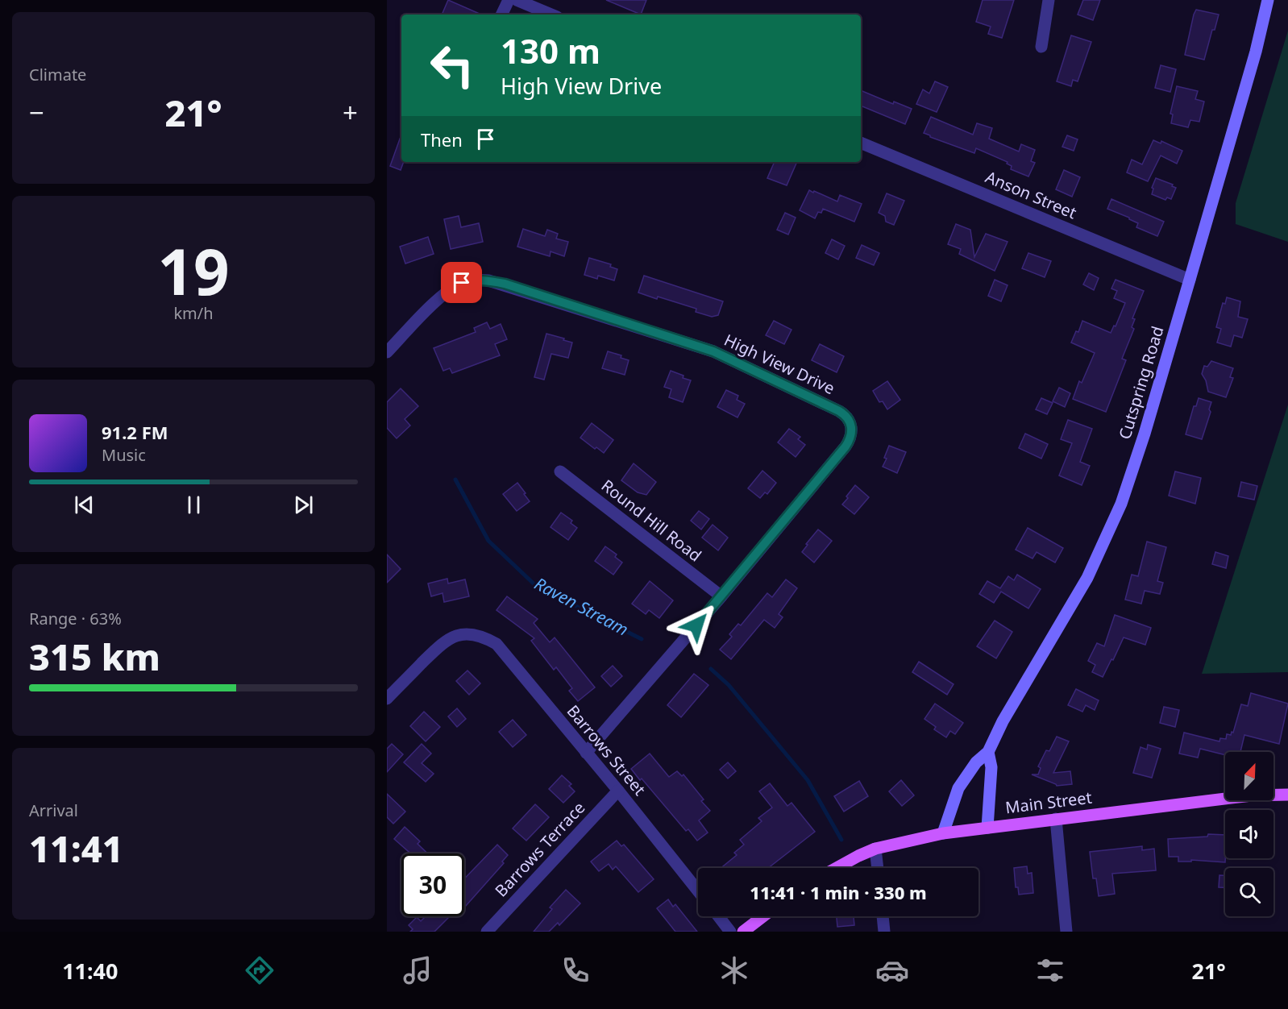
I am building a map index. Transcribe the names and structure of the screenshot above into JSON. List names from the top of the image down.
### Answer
{
  "streets": {
    "main road": ["Main Street"],
    "street": [
      "Anson Street",
      "High View Drive",
      "Cutspring Road",
      "Round Hill Road",
      "Barrows Street",
      "Barrows Terrace"
    ]
  },
  "crossings": [
    ["Anson Street", "Cutspring Road"],
    ["High View Drive", "Round Hill Road"],
    ["High View Drive", "Barrows Street"],
    ["Cutspring Road", "Main Street"],
    ["Barrows Street", "Barrows Terrace"]
  ],
  "water": ["Raven Stream"],
  "north": "top right",
  "page": {
    "tile": [
      "Climate",
      ["19", "km/h"],
      ["Range · 63%", "315 km"],
      ["Arrival", "11:41"]
    ],
    "turn": ["130 m", "High View Drive"],
    "heat": ["−", "21°", "+"],
    "then": "Then",
    "song": ["91.2 FM", "Music"],
    "limit": "30",
    "trip": "11:41 · 1 min · 330 m",
    "tabs": ["11:40", "21°"]
  }
}
